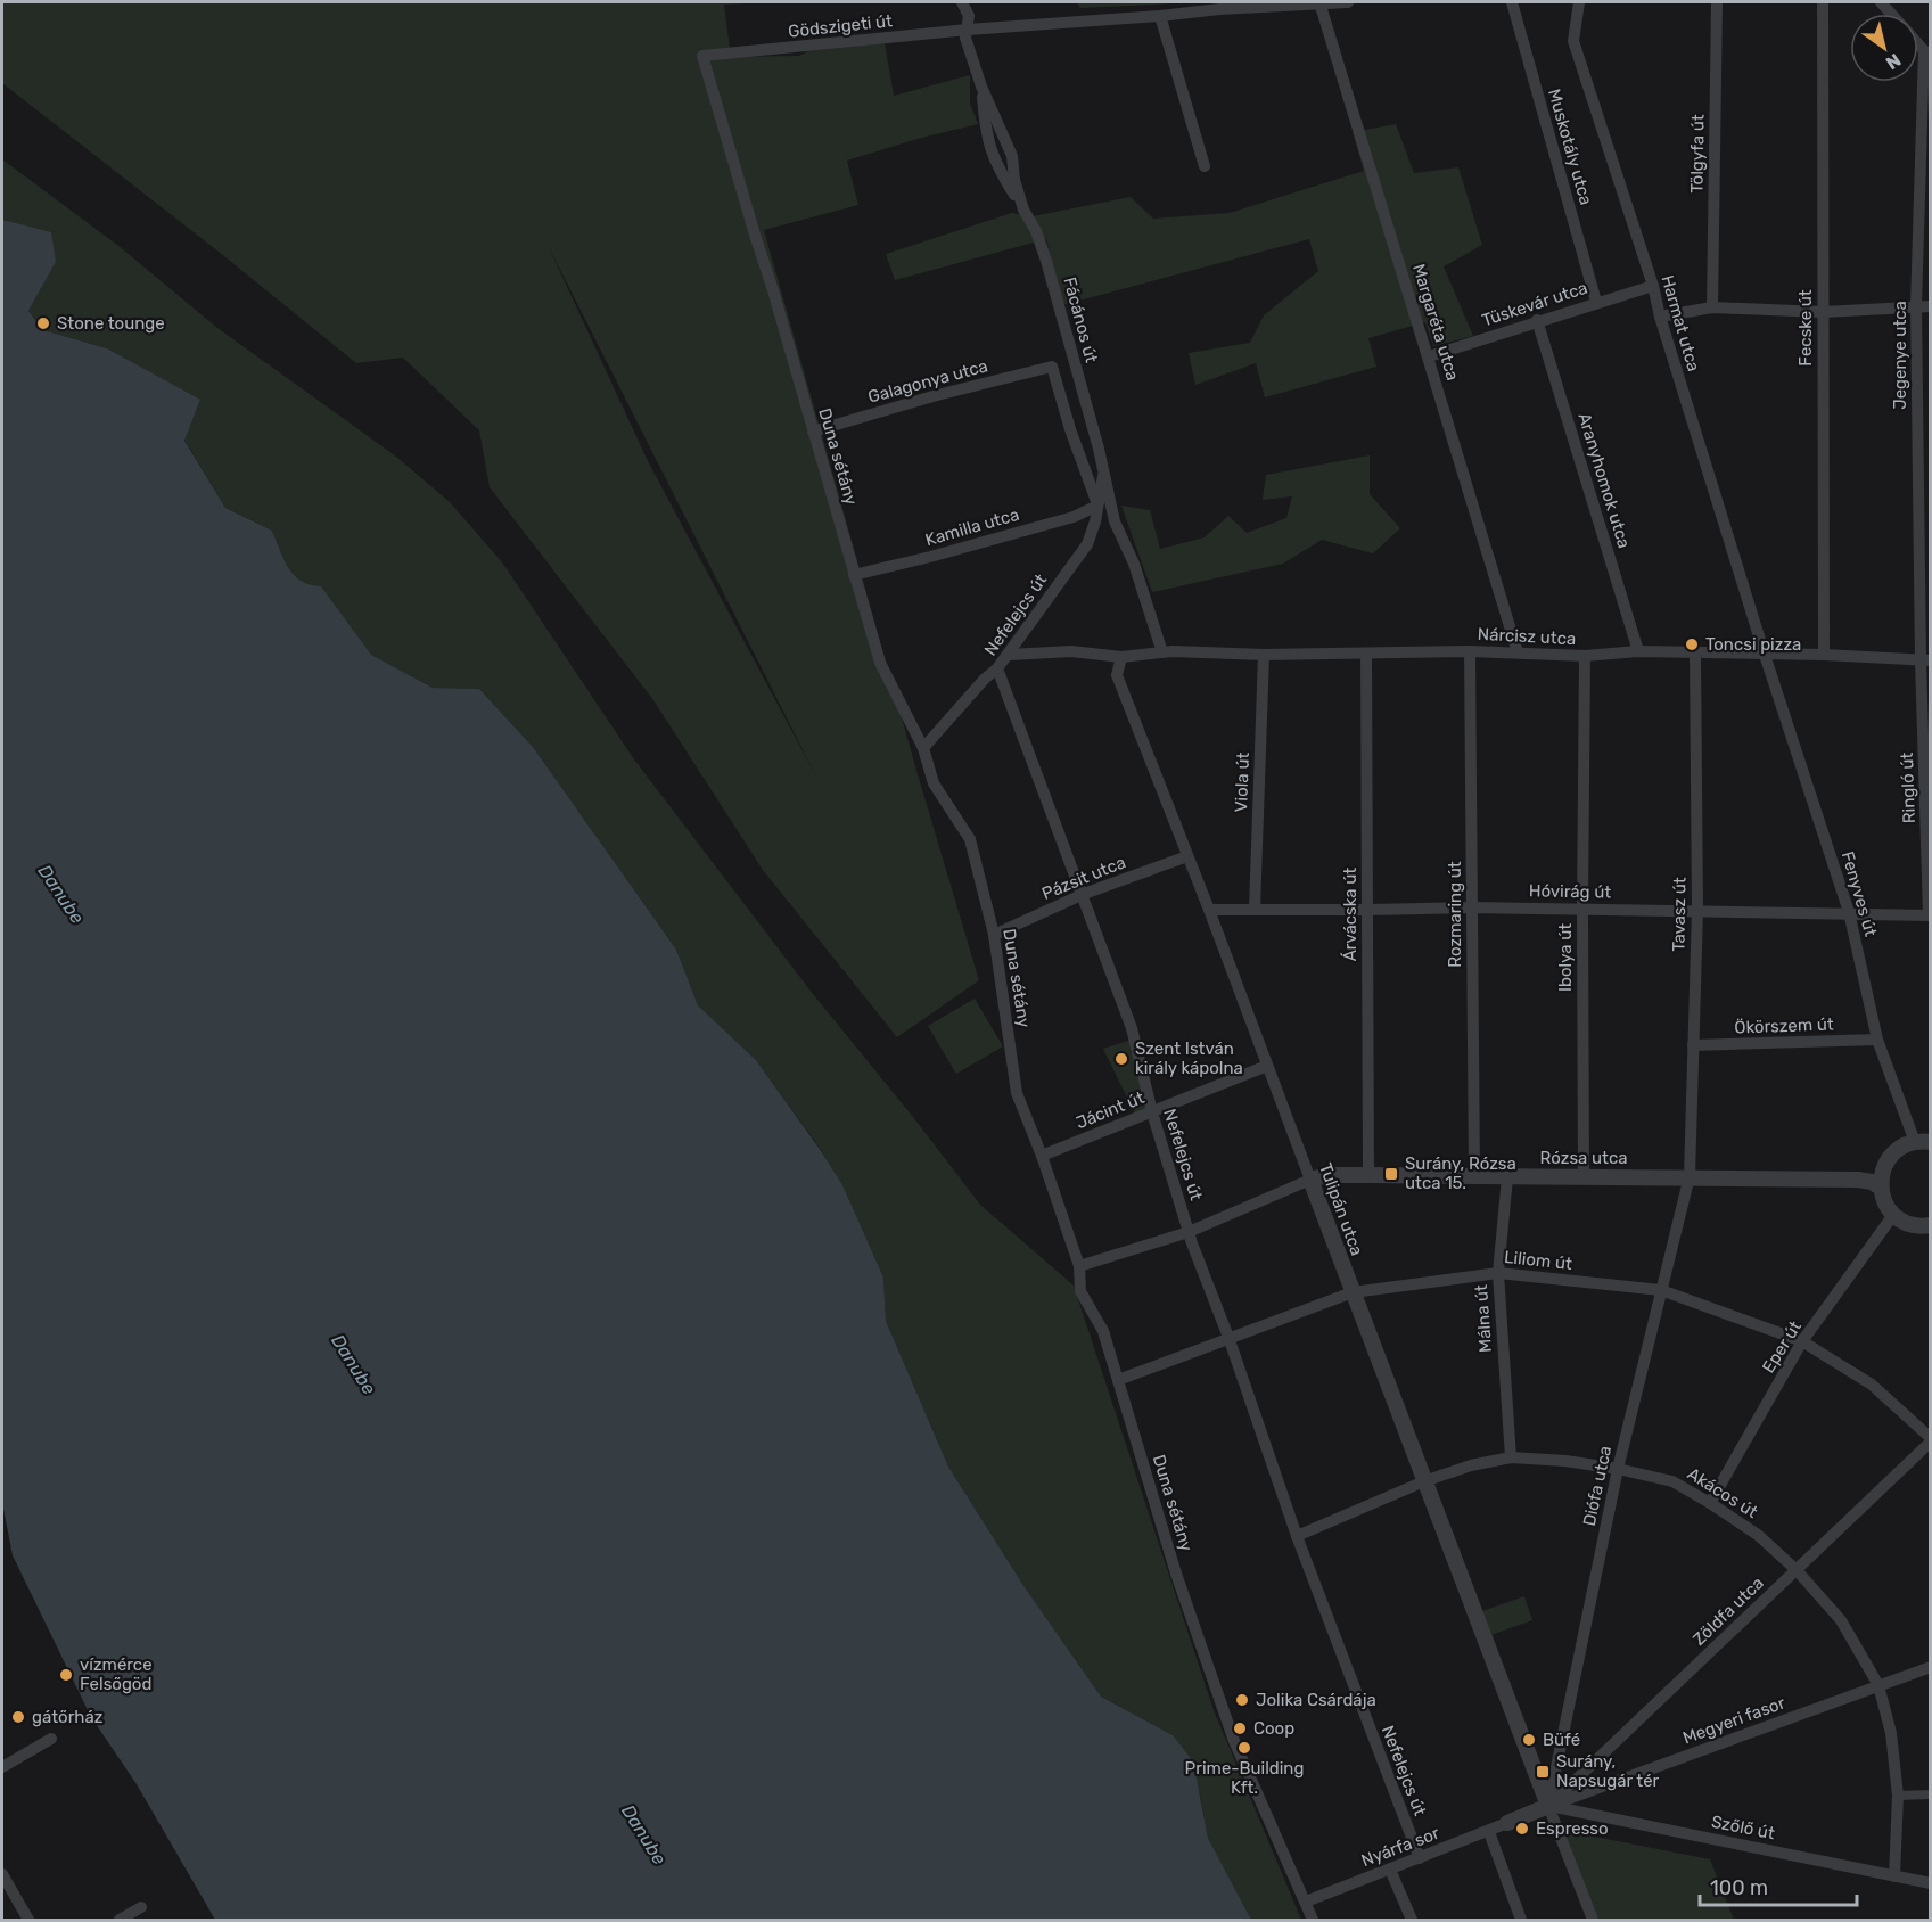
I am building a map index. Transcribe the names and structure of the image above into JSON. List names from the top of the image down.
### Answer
{
  "streets": {
    "street": [
      "Gödszigeti út",
      "Muskotály utca",
      "Tölgyfa út",
      "Tüskevár utca",
      "Fácános út",
      "Margaréta utca",
      "Harmat utca",
      "Fecske út",
      "Jegenye utca",
      "Galagonya utca",
      "Duna sétány",
      "Aranyhomok utca",
      "Kamilla utca",
      "Nefelejcs út",
      "Nárcisz utca",
      "Viola út",
      "Ringló út",
      "Pázsit utca",
      "Hóvirág út",
      "Fenyves út",
      "Árvácska út",
      "Rozmaring út",
      "Tavasz út",
      "Ibolya út",
      "Ökörszem út",
      "Jácint út",
      "Rózsa utca",
      "Tulipán utca",
      "Liliom út",
      "Málna út",
      "Eper út",
      "Diófa utca",
      "Akácos út",
      "Zöldfa utca",
      "Megyeri fasor",
      "Szőlő út",
      "Nyárfa sor"
    ]
  },
  "crossings": [
    ["Gödszigeti út", "Fácános út"],
    ["Gödszigeti út", "Margaréta utca"],
    ["Gödszigeti út", "Duna sétány"],
    ["Muskotály utca", "Tüskevár utca"],
    ["Tüskevár utca", "Margaréta utca"],
    ["Tüskevár utca", "Harmat utca"],
    ["Tüskevár utca", "Aranyhomok utca"],
    ["Fácános út", "Nefelejcs út"],
    ["Fácános út", "Nárcisz utca"],
    ["Margaréta utca", "Nárcisz utca"],
    ["Harmat utca", "Nárcisz utca"],
    ["Harmat utca", "Fenyves út"],
    ["Fecske út", "Nárcisz utca"],
    ["Jegenye utca", "Nárcisz utca"],
    ["Jegenye utca", "Ringló út"],
    ["Galagonya utca", "Duna sétány"],
    ["Galagonya utca", "Kamilla utca"],
    ["Galagonya utca", "Nefelejcs út"],
    ["Duna sétány", "Kamilla utca"],
    ["Duna sétány", "Pázsit utca"],
    ["Duna sétány", "Jácint út"],
    ["Duna sétány", "Rózsa utca"],
    ["Duna sétány", "Liliom út"],
    ["Duna sétány", "Nyárfa sor"],
    ["Aranyhomok utca", "Nárcisz utca"],
    ["Kamilla utca", "Nefelejcs út"],
    ["Nefelejcs út", "Nárcisz utca"],
    ["Nefelejcs út", "Pázsit utca"],
    ["Nefelejcs út", "Jácint út"],
    ["Nefelejcs út", "Rózsa utca"],
    ["Nefelejcs út", "Liliom út"],
    ["Nefelejcs út", "Akácos út"],
    ["Nefelejcs út", "Nyárfa sor"],
    ["Nárcisz utca", "Viola út"],
    ["Nárcisz utca", "Ringló út"],
    ["Nárcisz utca", "Fenyves út"],
    ["Nárcisz utca", "Árvácska út"],
    ["Nárcisz utca", "Rozmaring út"],
    ["Nárcisz utca", "Tavasz út"],
    ["Nárcisz utca", "Ibolya út"],
    ["Nárcisz utca", "Tulipán utca"],
    ["Viola út", "Hóvirág út"],
    ["Ringló út", "Hóvirág út"],
    ["Pázsit utca", "Tulipán utca"],
    ["Hóvirág út", "Fenyves út"],
    ["Hóvirág út", "Árvácska út"],
    ["Hóvirág út", "Rozmaring út"],
    ["Hóvirág út", "Tavasz út"],
    ["Hóvirág út", "Ibolya út"],
    ["Hóvirág út", "Tulipán utca"],
    ["Fenyves út", "Ökörszem út"],
    ["Árvácska út", "Rózsa utca"],
    ["Rozmaring út", "Rózsa utca"],
    ["Tavasz út", "Ökörszem út"],
    ["Tavasz út", "Rózsa utca"],
    ["Tavasz út", "Diófa utca"],
    ["Ibolya út", "Rózsa utca"],
    ["Jácint út", "Tulipán utca"],
    ["Rózsa utca", "Tulipán utca"],
    ["Rózsa utca", "Málna út"],
    ["Rózsa utca", "Diófa utca"],
    ["Tulipán utca", "Liliom út"],
    ["Tulipán utca", "Diófa utca"],
    ["Tulipán utca", "Akácos út"],
    ["Tulipán utca", "Zöldfa utca"],
    ["Tulipán utca", "Megyeri fasor"],
    ["Tulipán utca", "Szőlő út"],
    ["Liliom út", "Málna út"],
    ["Liliom út", "Eper út"],
    ["Liliom út", "Diófa utca"],
    ["Liliom út", "Zöldfa utca"],
    ["Málna út", "Akácos út"],
    ["Eper út", "Akácos út"],
    ["Diófa utca", "Akácos út"],
    ["Diófa utca", "Zöldfa utca"],
    ["Diófa utca", "Megyeri fasor"],
    ["Diófa utca", "Szőlő út"],
    ["Akácos út", "Zöldfa utca"],
    ["Akácos út", "Megyeri fasor"],
    ["Akácos út", "Szőlő út"],
    ["Zöldfa utca", "Megyeri fasor"],
    ["Zöldfa utca", "Szőlő út"],
    ["Megyeri fasor", "Szőlő út"]
  ],
  "water": ["Danube"],
  "places": {
    "other": [
      "Stone tounge",
      "Toncsi pizza",
      "Szent István király kápolna",
      "vízmérce Felsőgöd",
      "Jolika Csárdája",
      "gátőrház",
      "Coop",
      "Büfé",
      "Prime-Building Kft.",
      "Espresso"
    ],
    "transit": ["Surány, Rózsa utca 15.", "Surány, Napsugár tér"]
  },
  "scale_bar": "100 m",
  "north": "bottom right"
}
